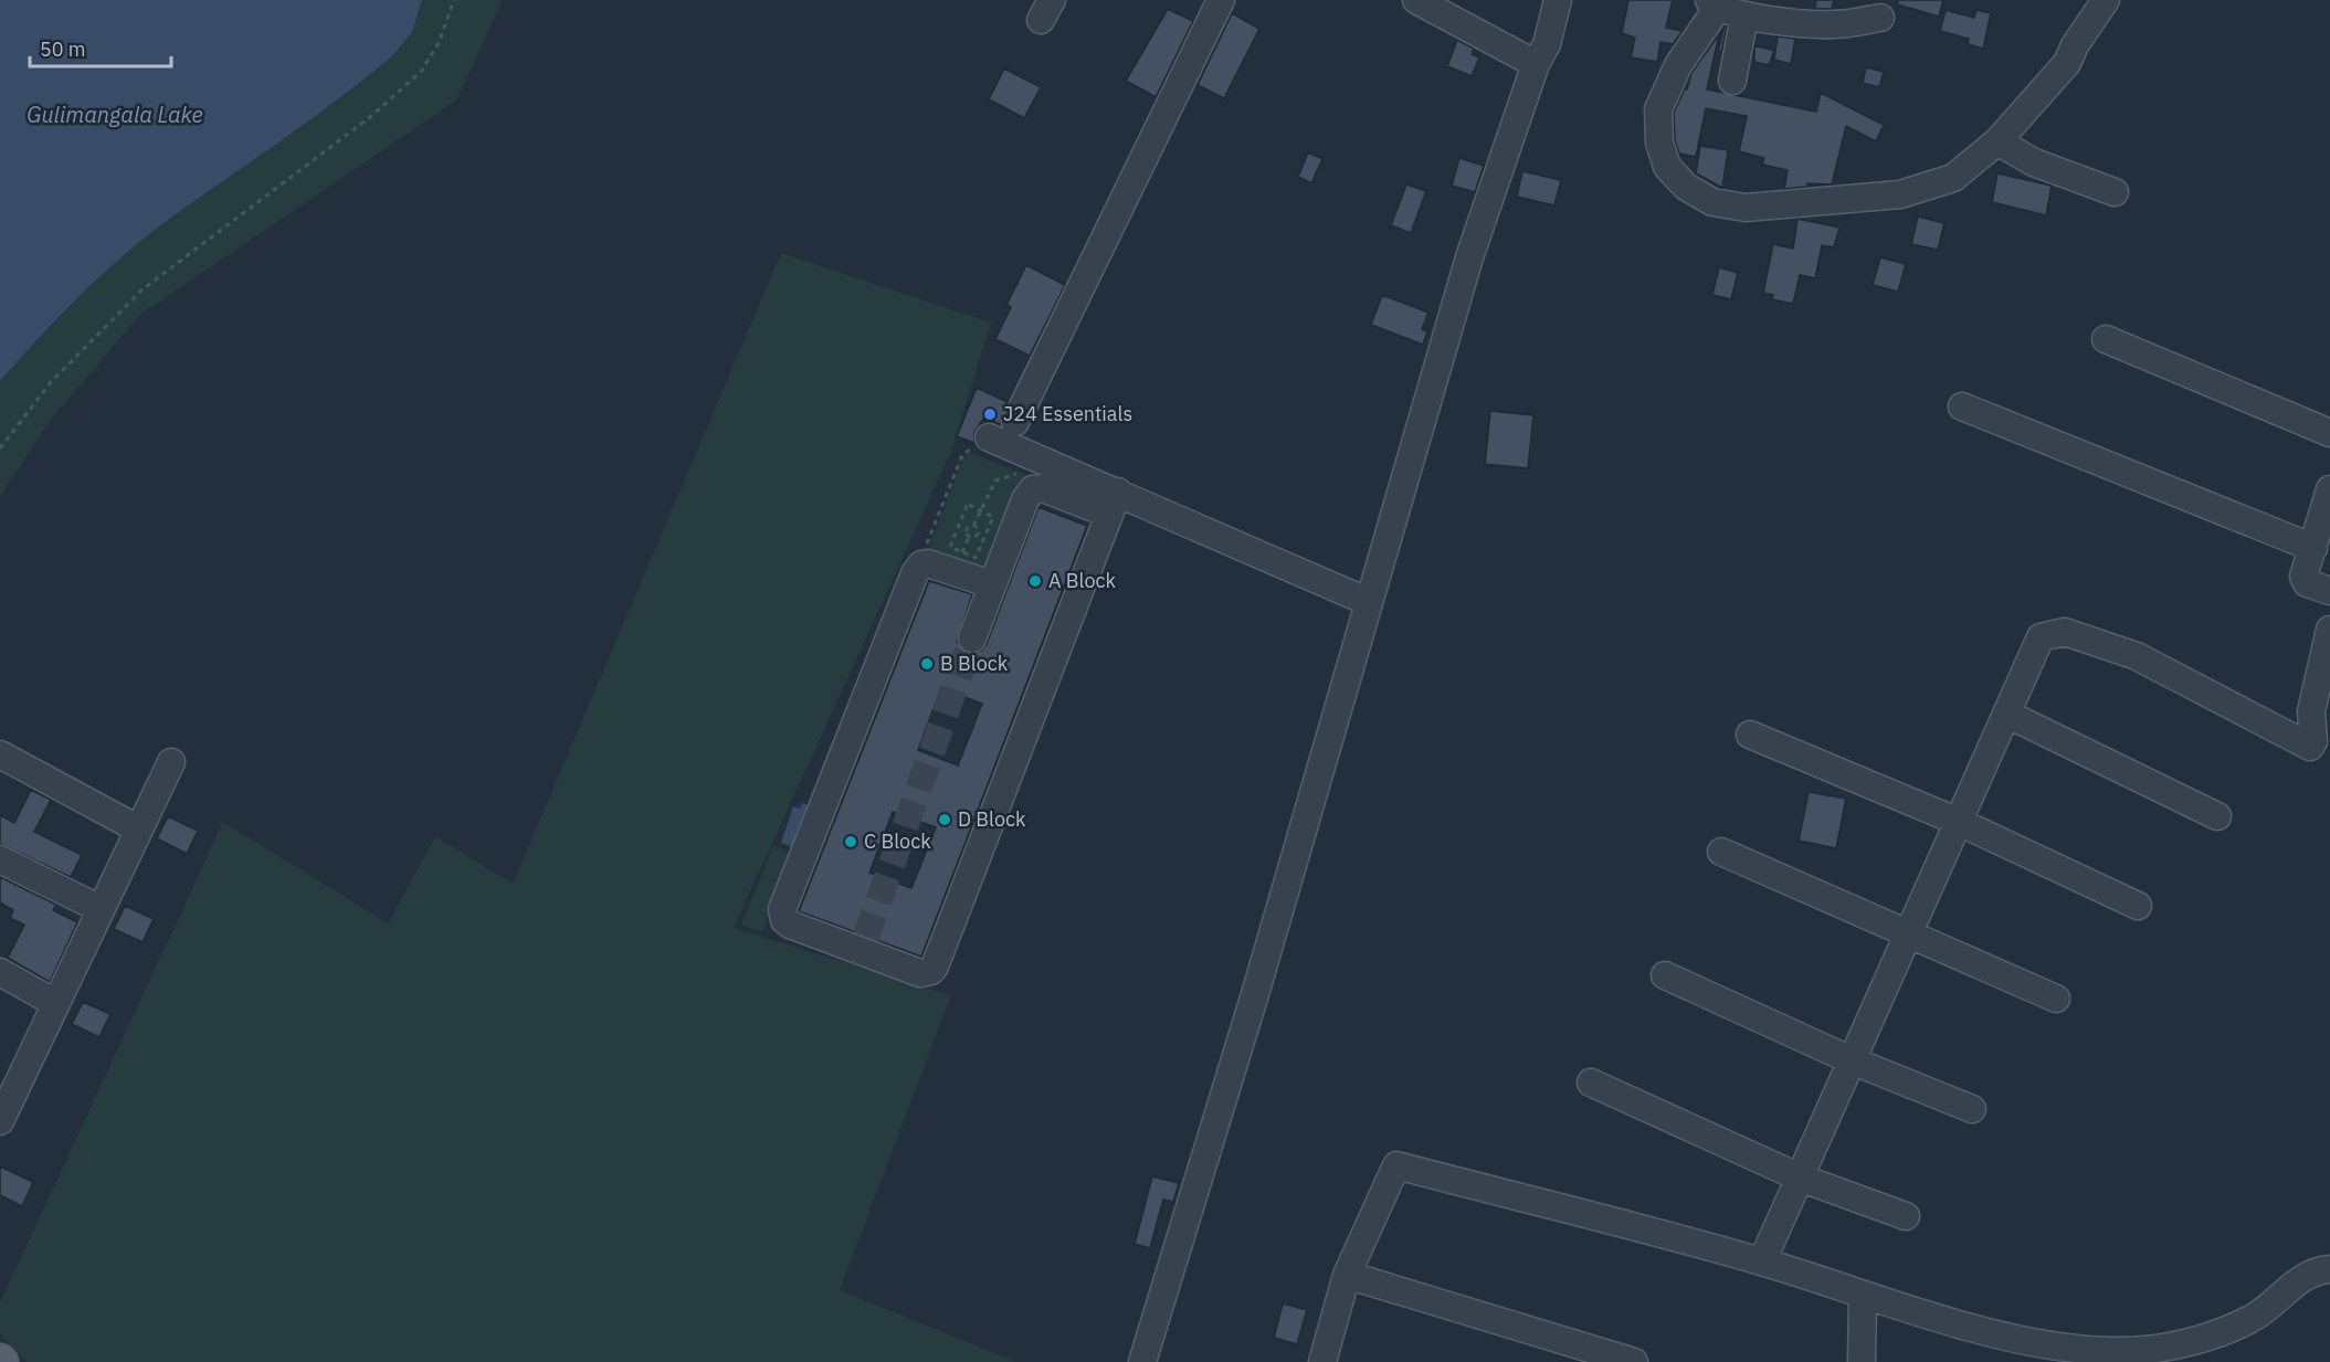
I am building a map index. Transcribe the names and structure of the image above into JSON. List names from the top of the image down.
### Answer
{
  "water": ["Gulimangala Lake"],
  "places": [
    "J24 Essentials",
    "A Block",
    "B Block",
    "D Block",
    "C Block"
  ],
  "scale_bar": "50 m"
}
